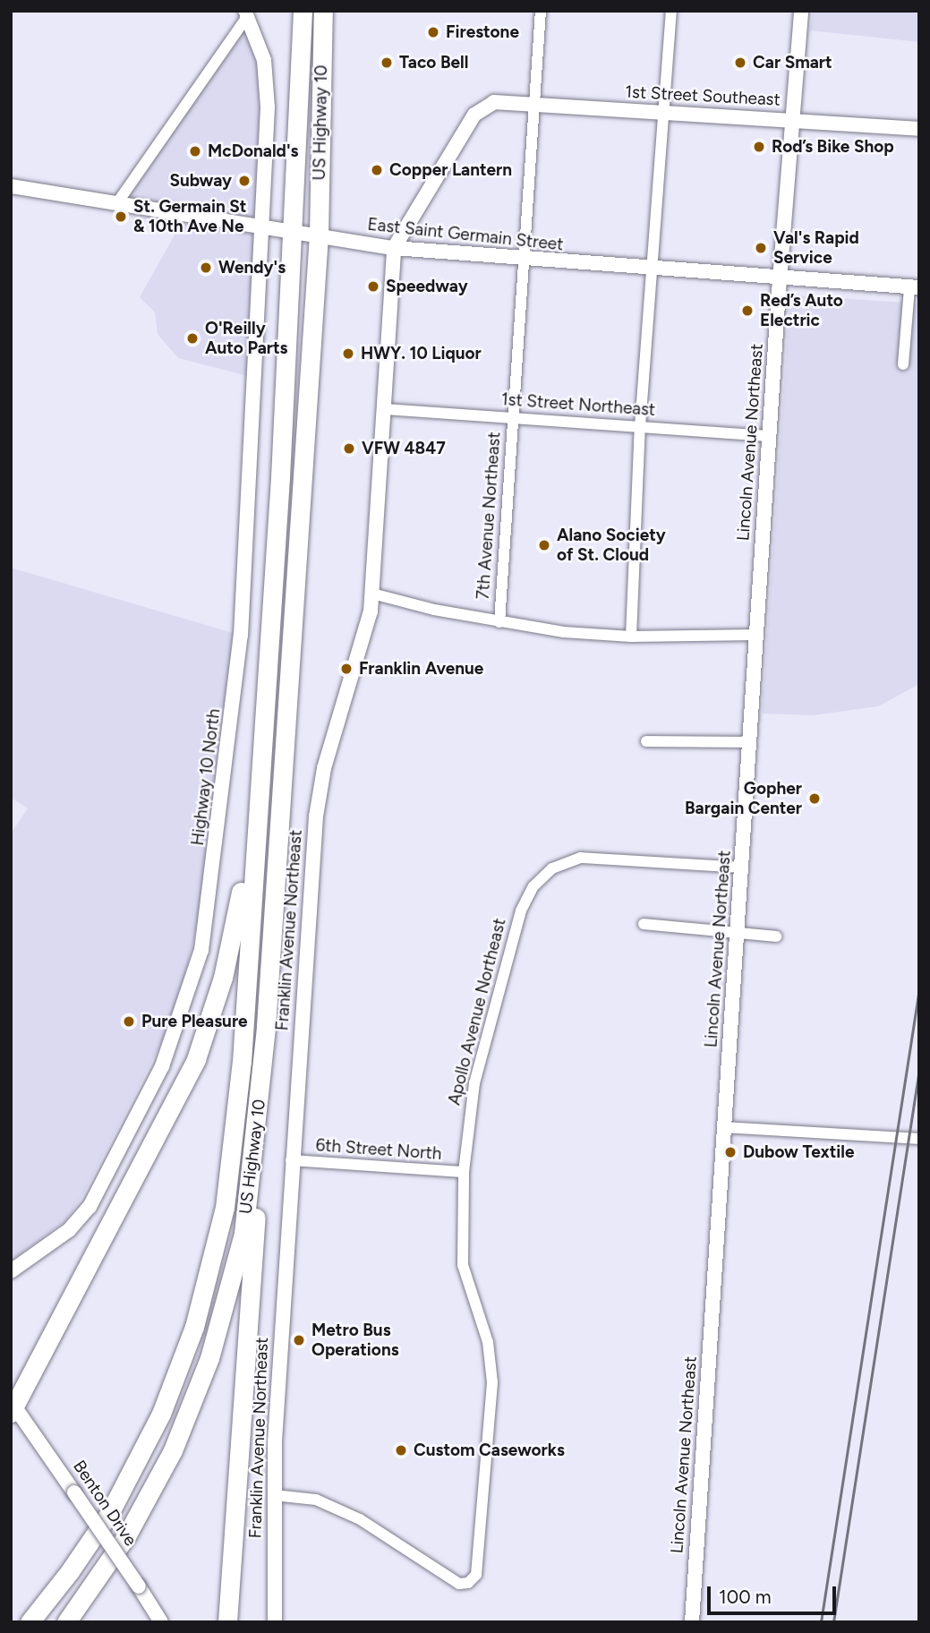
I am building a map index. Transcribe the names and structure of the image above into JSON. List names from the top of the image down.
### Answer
{
  "streets": {
    "highway": ["US Highway 10"],
    "street": [
      "1st Street Southeast",
      "East Saint Germain Street",
      "1st Street Northeast",
      "Lincoln Avenue Northeast",
      "7th Avenue Northeast",
      "Highway 10 North",
      "Franklin Avenue Northeast",
      "Apollo Avenue Northeast",
      "6th Street North",
      "Benton Drive"
    ]
  },
  "crossings": [
    ["1st Street Southeast", "East Saint Germain Street"],
    ["1st Street Southeast", "Lincoln Avenue Northeast"],
    ["1st Street Southeast", "7th Avenue Northeast"],
    ["1st Street Southeast", "Franklin Avenue Northeast"],
    ["US Highway 10", "East Saint Germain Street"],
    ["East Saint Germain Street", "Lincoln Avenue Northeast"],
    ["East Saint Germain Street", "7th Avenue Northeast"],
    ["East Saint Germain Street", "Highway 10 North"],
    ["East Saint Germain Street", "Franklin Avenue Northeast"],
    ["1st Street Northeast", "Lincoln Avenue Northeast"],
    ["1st Street Northeast", "7th Avenue Northeast"],
    ["1st Street Northeast", "Franklin Avenue Northeast"],
    ["Lincoln Avenue Northeast", "Apollo Avenue Northeast"],
    ["Franklin Avenue Northeast", "Apollo Avenue Northeast"],
    ["Franklin Avenue Northeast", "6th Street North"],
    ["Apollo Avenue Northeast", "6th Street North"]
  ],
  "places": [
    "Firestone",
    "Taco Bell",
    "Car Smart",
    "Rod’s Bike Shop",
    "McDonald's",
    "Copper Lantern",
    "Subway",
    "St. Germain St & 10th Ave Ne",
    "Val's Rapid Service",
    "Wendy's",
    "Speedway",
    "Red’s Auto Electric",
    "O'Reilly Auto Parts",
    "HWY. 10 Liquor",
    "VFW 4847",
    "Alano Society of St. Cloud",
    "Franklin Avenue",
    "Gopher Bargain Center",
    "Pure Pleasure",
    "Dubow Textile",
    "Metro Bus Operations",
    "Custom Caseworks"
  ],
  "scale_bar": "100 m"
}
